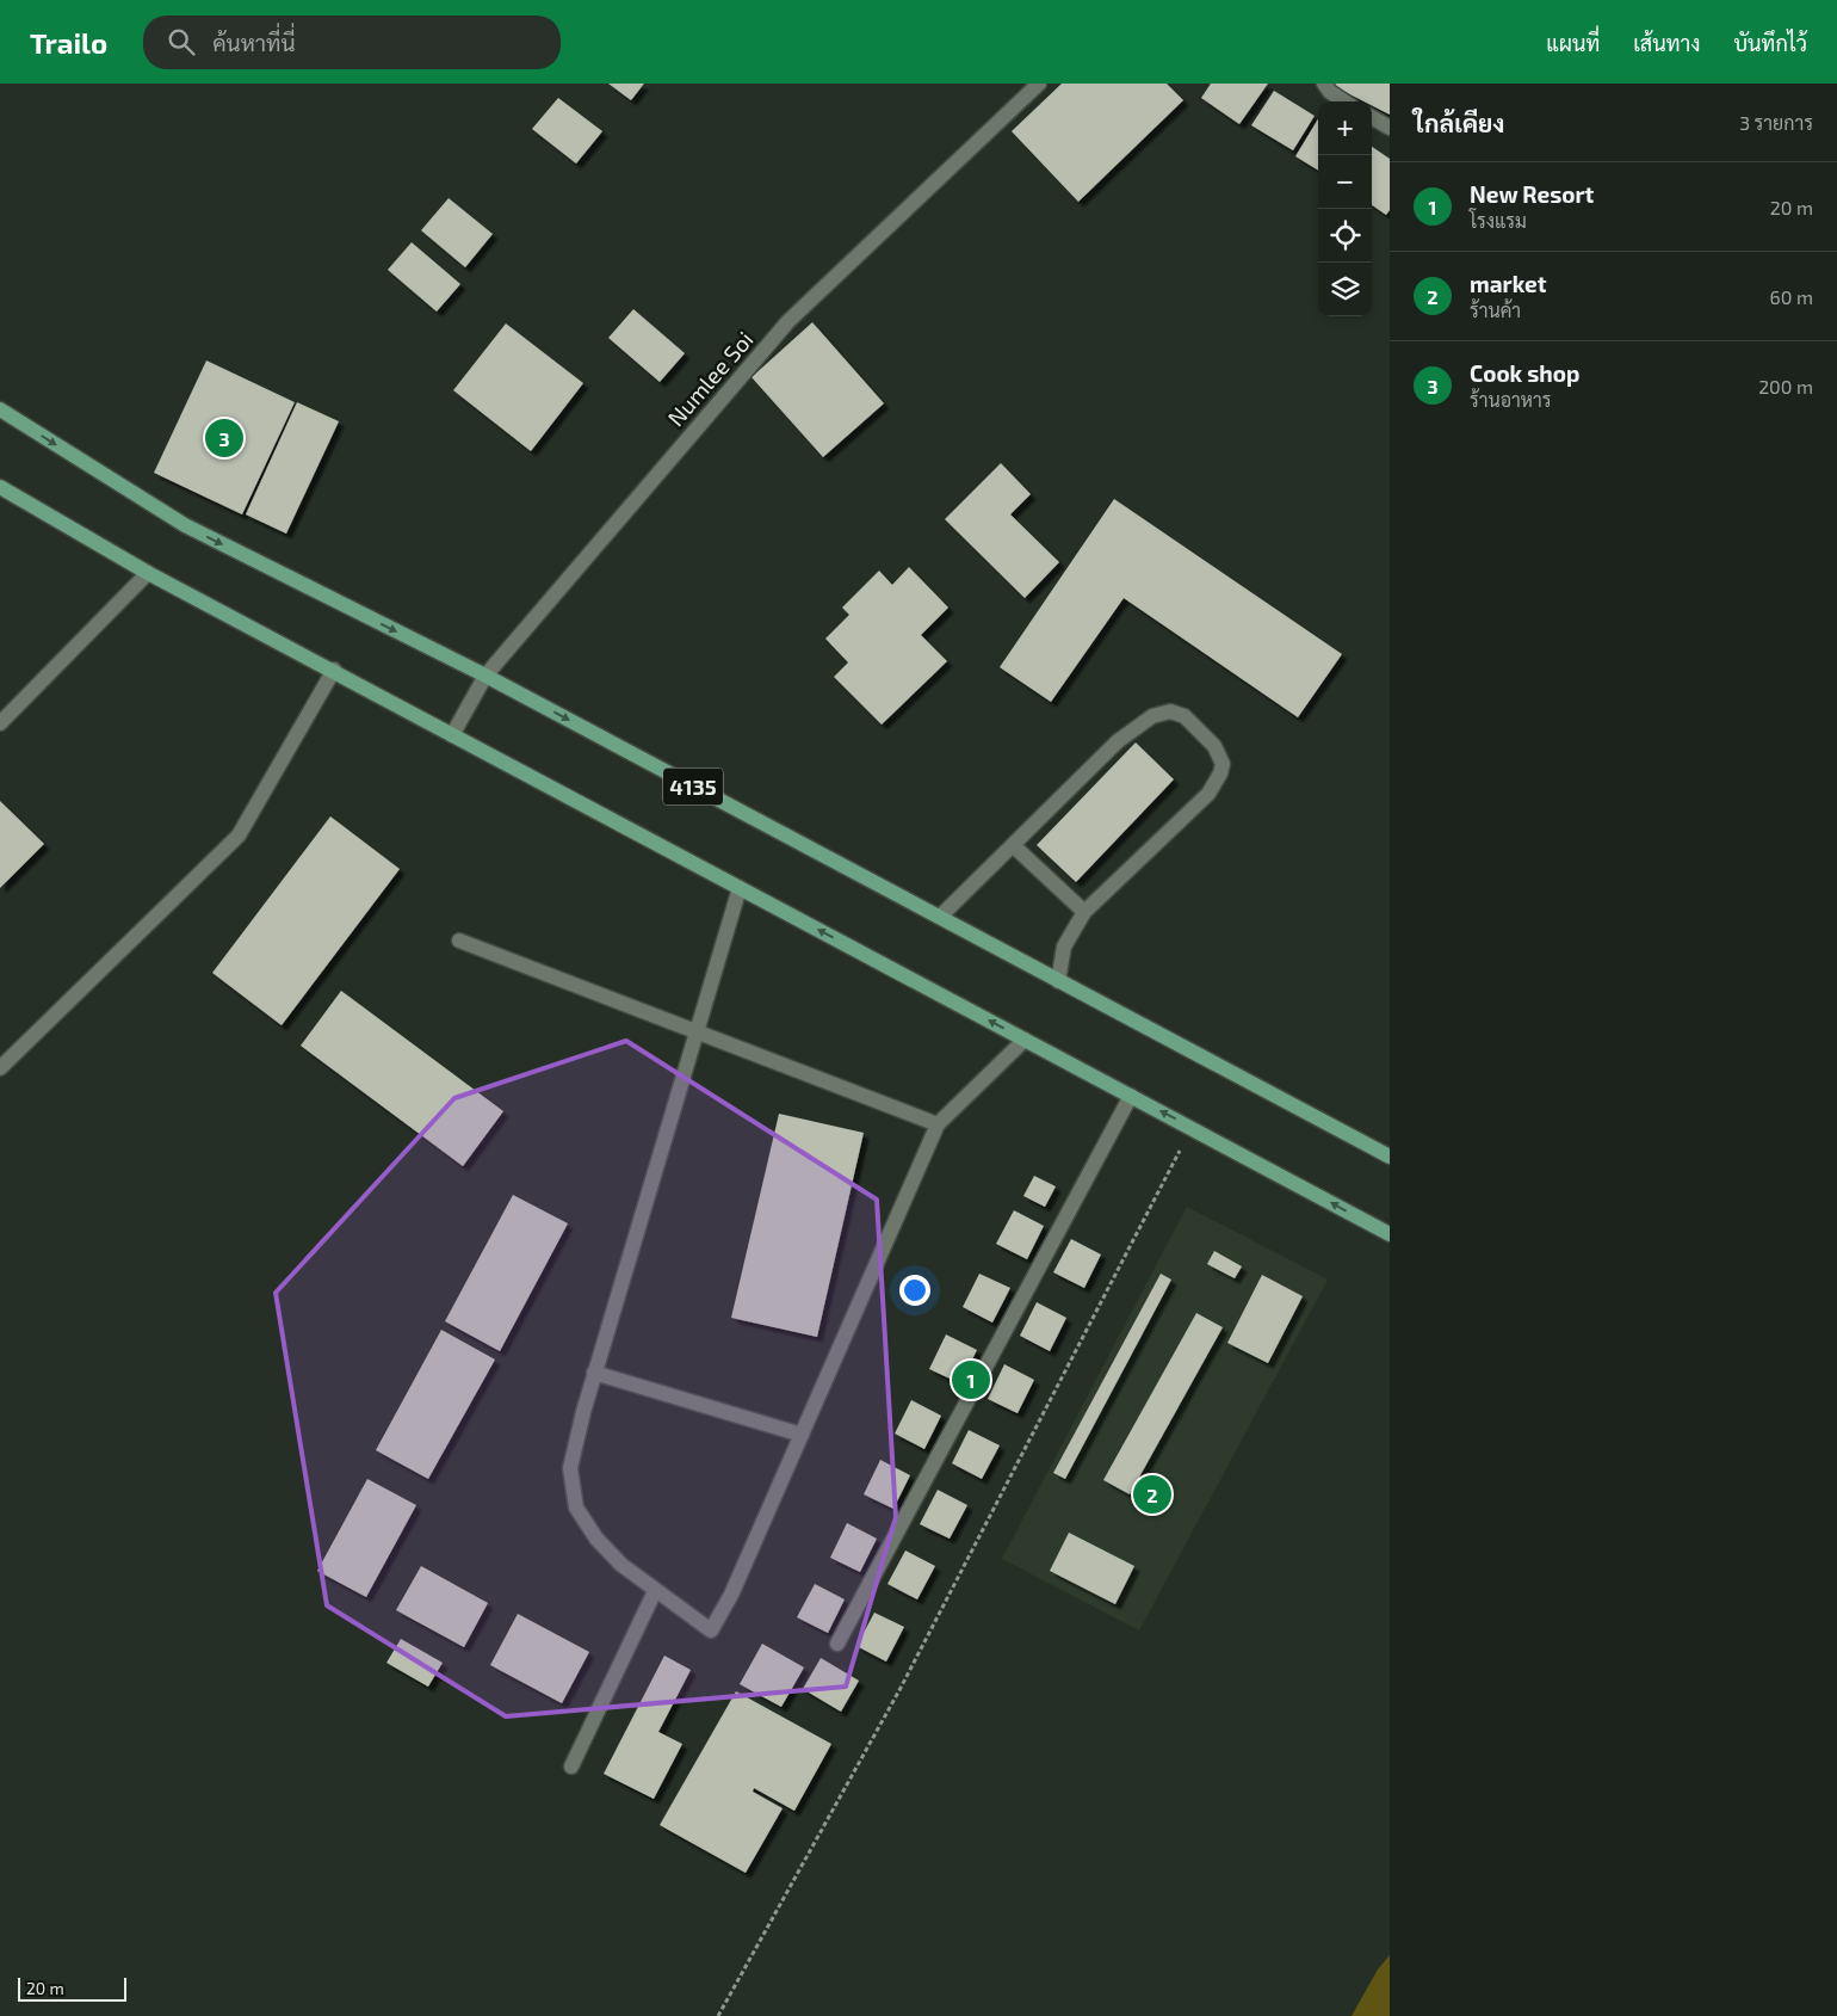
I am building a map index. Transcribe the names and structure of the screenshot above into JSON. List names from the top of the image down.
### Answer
{
  "streets": {
    "main road": ["4135"],
    "street": ["Numlee Soi"]
  },
  "crossings": [
    ["Numlee Soi", "4135"]
  ],
  "scale_bar": "20 m",
  "page": {
    "header": "Trailo",
    "search": "ค้นหาที่นี่",
    "nav": ["แผนที่", "เส้นทาง", "บันทึกไว้"],
    "heading": ["ใกล้เคียง", "3 รายการ"],
    "map_buttons": ["+", "−"],
    "list": [
      {
        "mark": "1",
        "name": "New Resort",
        "note": "โรงแรม",
        "value": "20 m"
      },
      {
        "mark": "2",
        "name": "market",
        "note": "ร้านค้า",
        "value": "60 m"
      },
      {
        "mark": "3",
        "name": "Cook shop",
        "note": "ร้านอาหาร",
        "value": "200 m"
      }
    ],
    "pins": ["3", "1", "2"],
    "scale": "20 m"
  }
}
